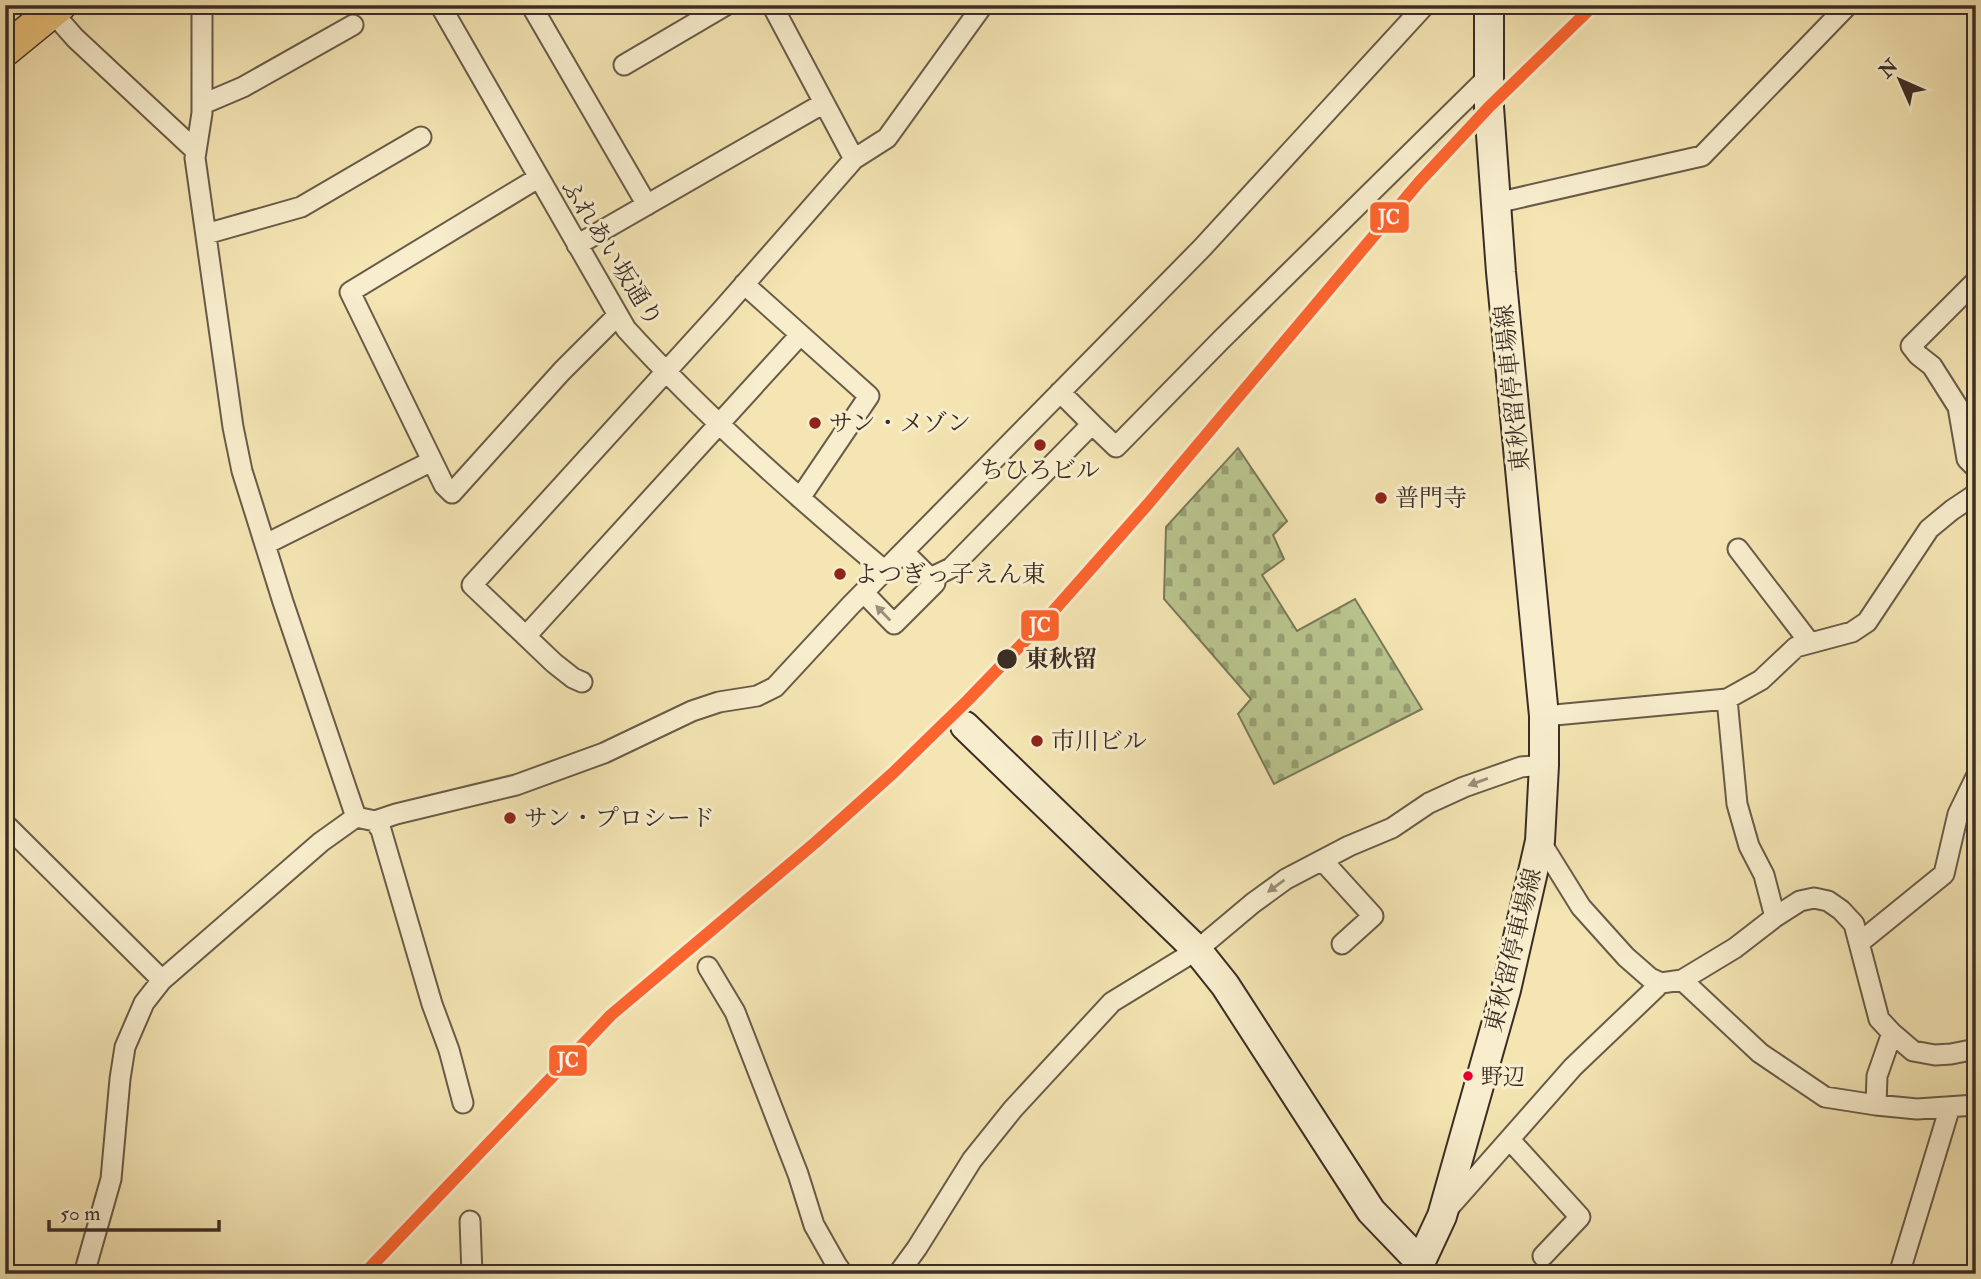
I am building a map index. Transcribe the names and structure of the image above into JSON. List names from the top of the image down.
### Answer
{
  "streets": {
    "main road": ["東秋留停車場線"],
    "street": ["ふれあい坂通り"]
  },
  "places": [
    "サン・メゾン",
    "ちひろビル",
    "普門寺",
    "よつぎっ⼦えん東",
    "東秋留",
    "市川ビル",
    "サン・プロシード",
    "野辺"
  ],
  "lines": ["transit line JC"],
  "scale_bar": "50 m",
  "north": "top left"
}
